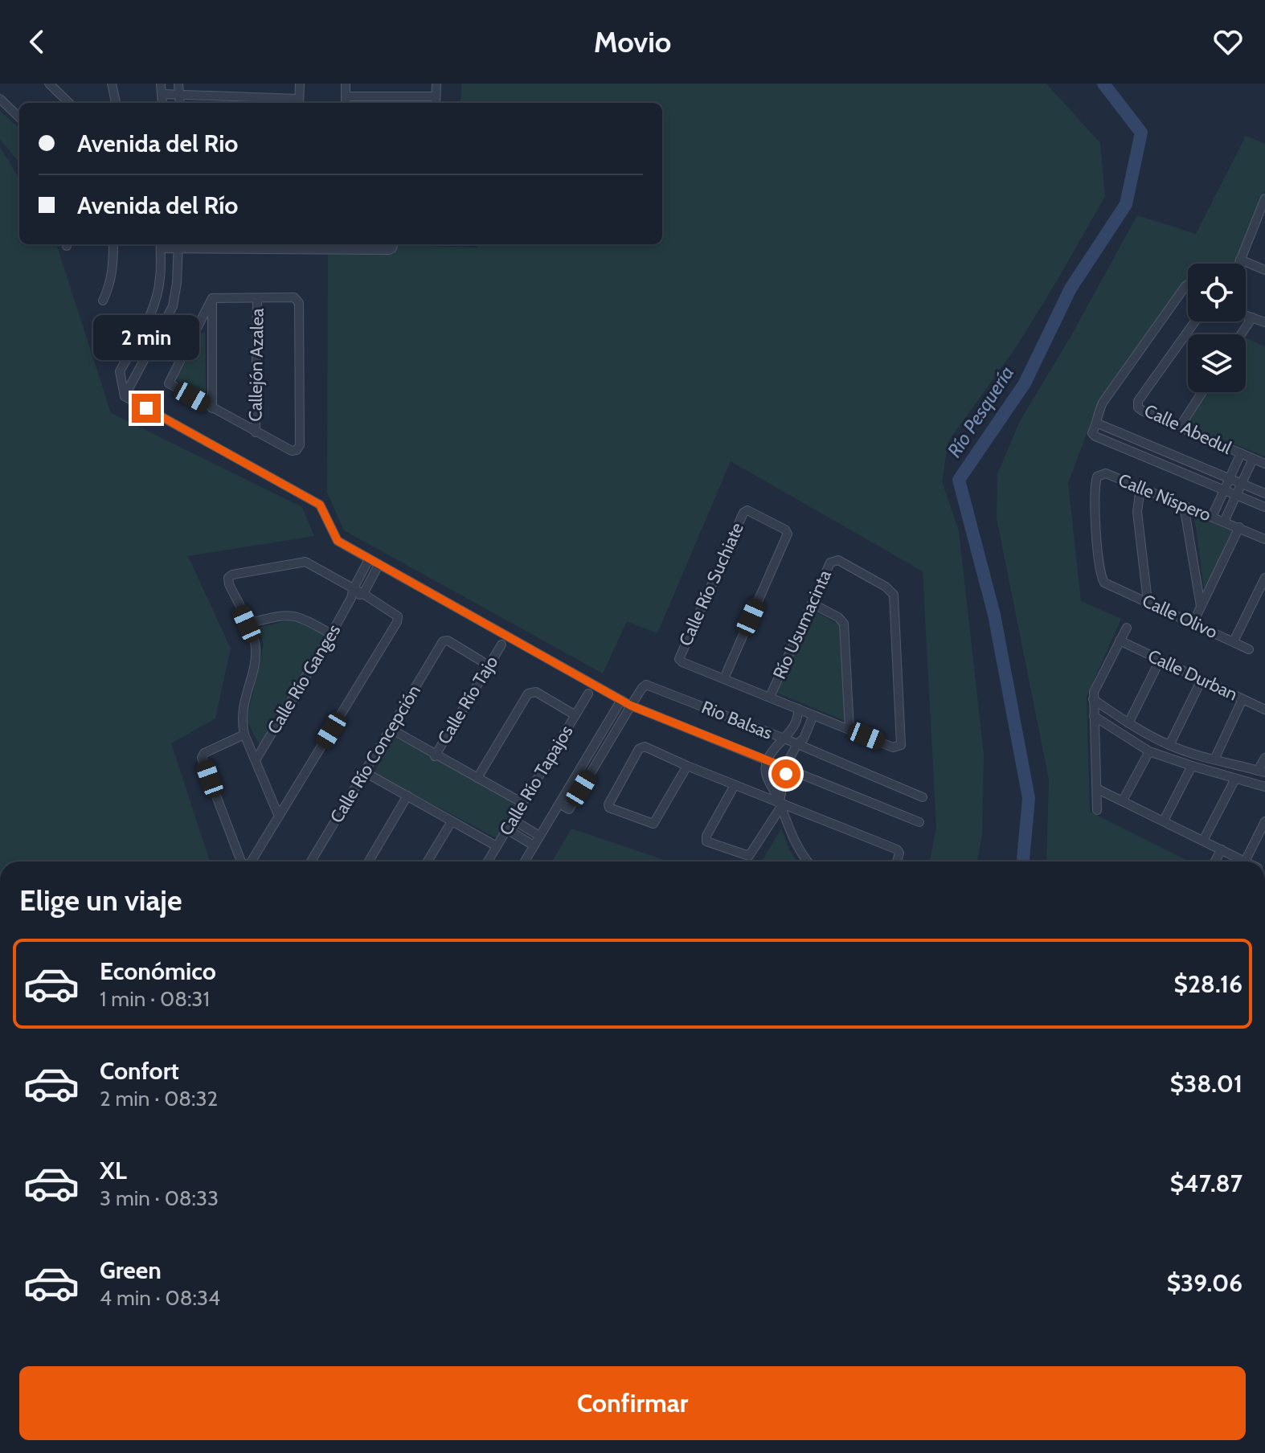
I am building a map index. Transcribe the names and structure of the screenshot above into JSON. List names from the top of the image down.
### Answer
{
  "streets": {
    "street": [
      "Callejón Azalea",
      "Calle Abedul",
      "Calle Níspero",
      "Calle Río Suchiate",
      "Calle Olivo",
      "Río Usumacinta",
      "Calle Durban",
      "Calle Río Ganges",
      "Calle Río Tajo",
      "Rio Balsas",
      "Calle Río Concepción",
      "Calle Río Tapajos"
    ]
  },
  "crossings": [
    ["Calle Abedul", "Calle Níspero"],
    ["Calle Níspero", "Calle Olivo"],
    ["Calle Río Tajo", "Calle Río Concepción"]
  ],
  "water": ["Río Pesquería"],
  "page": {
    "header": "Movio",
    "banner": ["Avenida del Rio", "Avenida del Río"],
    "bubble": "2 min",
    "heading": "Elige un viaje",
    "list": [
      {
        "name": "Económico",
        "note": "1 min · 08:31",
        "value": "$28.16"
      },
      {
        "name": "Confort",
        "note": "2 min · 08:32",
        "value": "$38.01"
      },
      {
        "name": "XL",
        "note": "3 min · 08:33",
        "value": "$47.87"
      },
      {
        "name": "Green",
        "note": "4 min · 08:34",
        "value": "$39.06"
      }
    ],
    "buttons": "Confirmar"
  }
}
